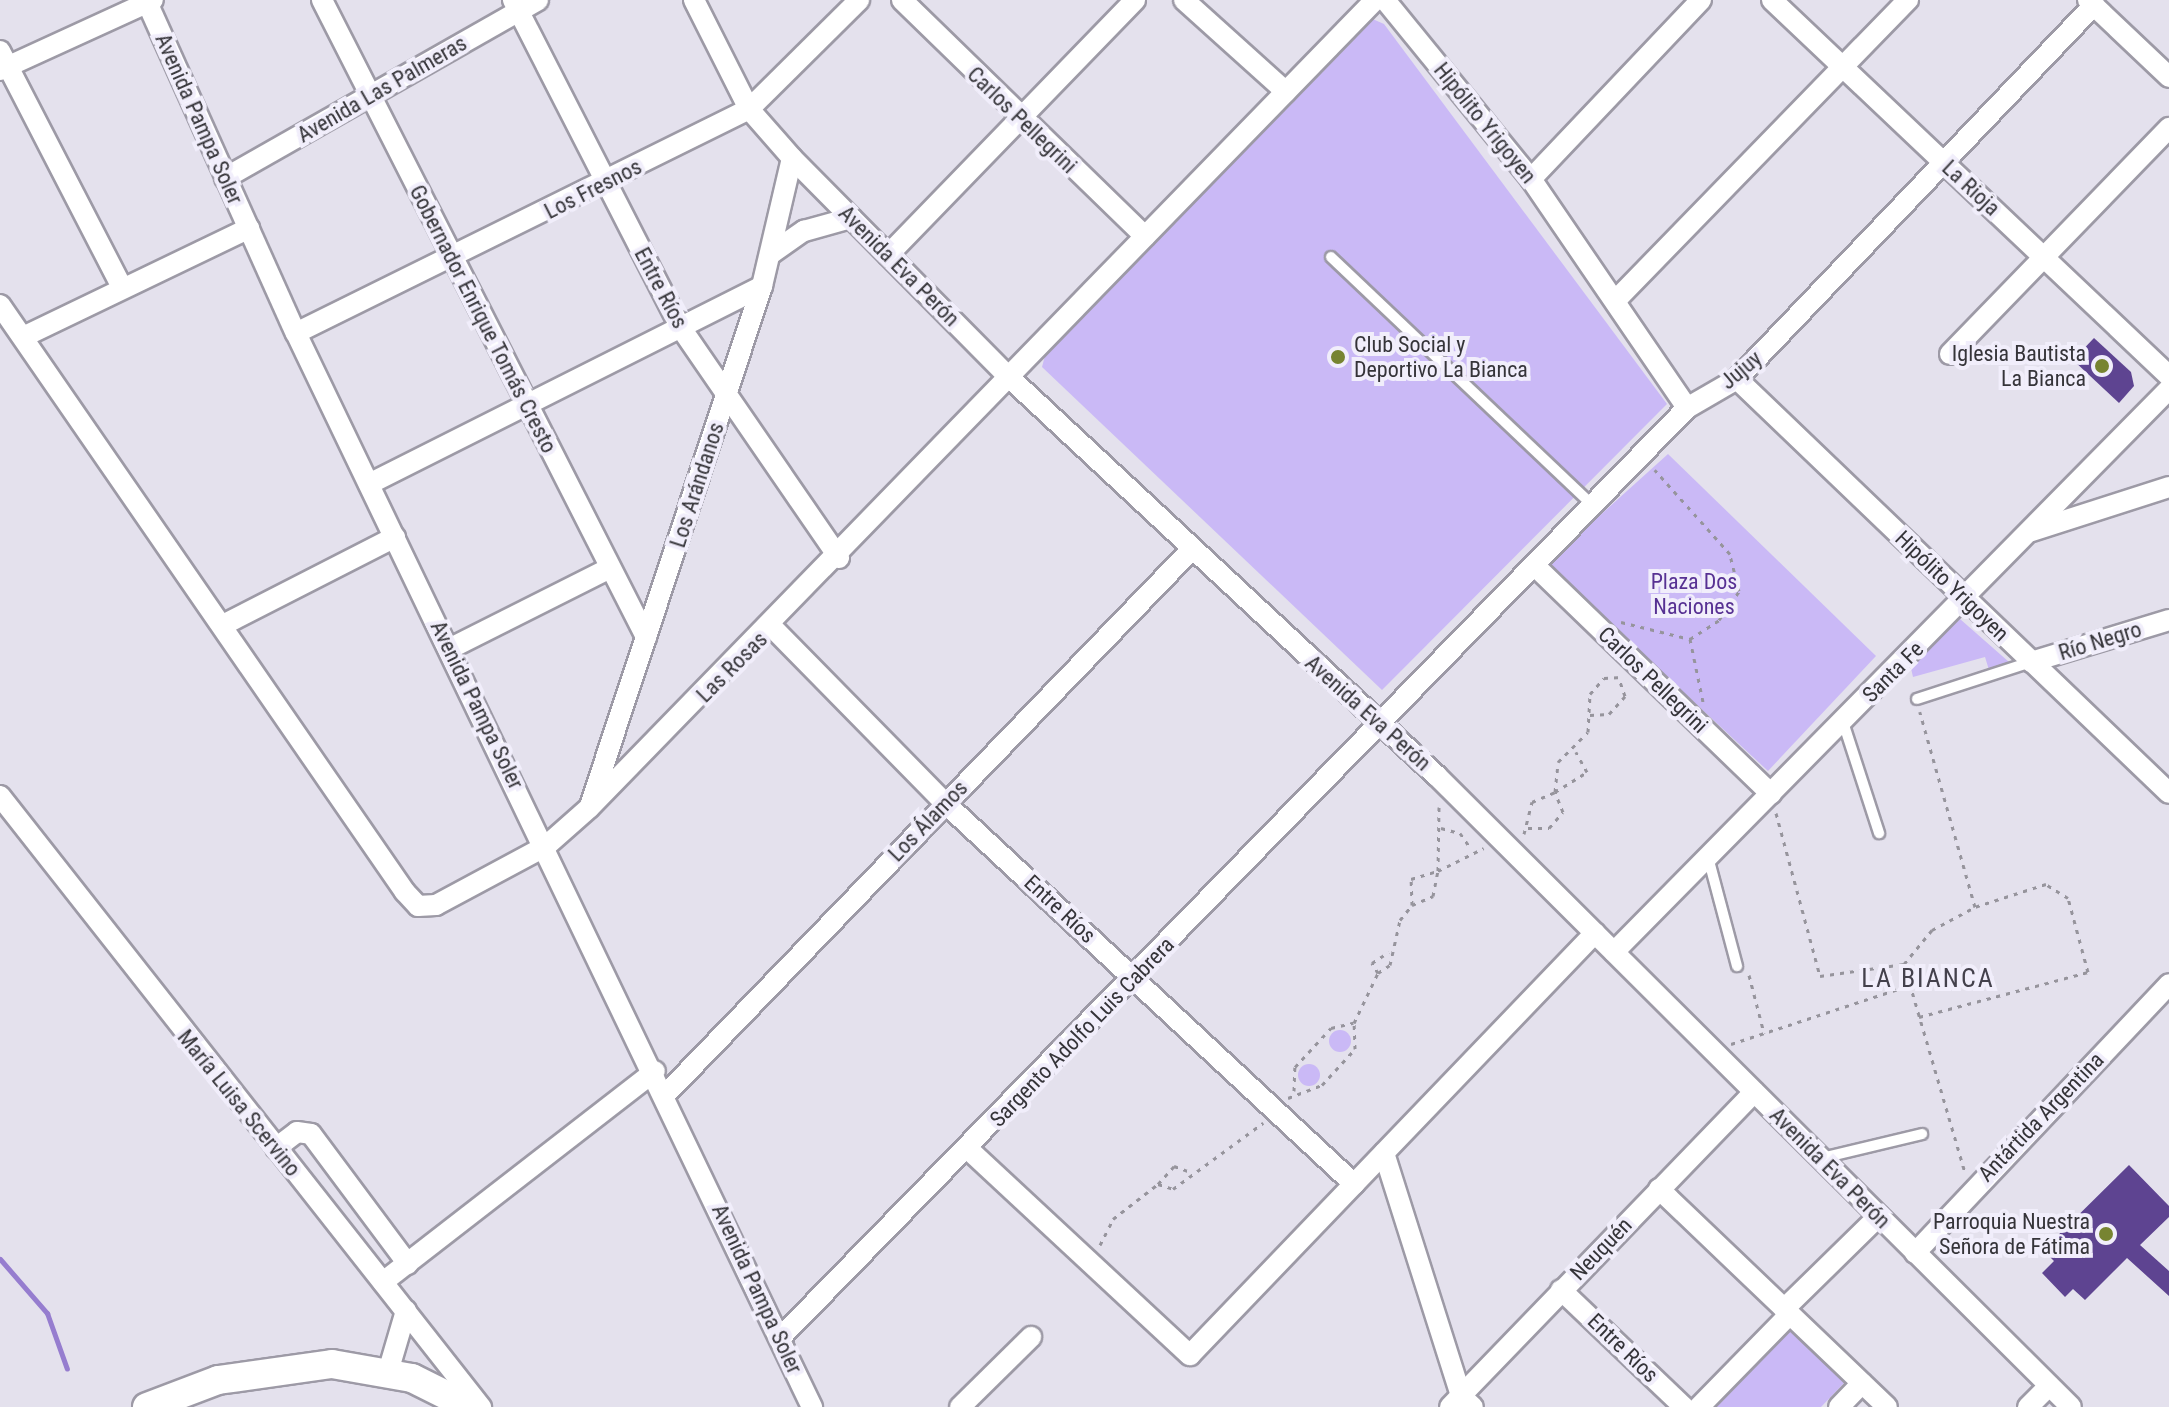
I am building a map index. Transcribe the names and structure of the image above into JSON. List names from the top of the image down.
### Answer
{
  "streets": {
    "street": [
      "Avenida Las Palmeras",
      "Avenida Pampa Soler",
      "Carlos Pellegrini",
      "Hipólito Yrigoyen",
      "La Rioja",
      "Los Fresnos",
      "Avenida Eva Perón",
      "Entre Ríos",
      "Gobernador Enrique Tomás Cresto",
      "Jujuy",
      "Los Arándanos",
      "Río Negro",
      "Las Rosas",
      "Santa Fe",
      "Los Álamos",
      "Sargento Adolfo Luis Cabrera",
      "María Luisa Scervino",
      "Antártida Argentina",
      "Neuquén"
    ]
  },
  "crossings": [
    ["Avenida Las Palmeras", "Avenida Pampa Soler"],
    ["Avenida Las Palmeras", "Entre Ríos"],
    ["Avenida Las Palmeras", "Gobernador Enrique Tomás Cresto"],
    ["Avenida Pampa Soler", "Los Fresnos"],
    ["Avenida Pampa Soler", "Las Rosas"],
    ["Avenida Pampa Soler", "Los Álamos"],
    ["Avenida Pampa Soler", "Sargento Adolfo Luis Cabrera"],
    ["Carlos Pellegrini", "Jujuy"],
    ["Carlos Pellegrini", "Las Rosas"],
    ["Carlos Pellegrini", "Santa Fe"],
    ["Hipólito Yrigoyen", "Jujuy"],
    ["Hipólito Yrigoyen", "Río Negro"],
    ["Hipólito Yrigoyen", "Santa Fe"],
    ["La Rioja", "Jujuy"],
    ["Los Fresnos", "Avenida Eva Perón"],
    ["Los Fresnos", "Entre Ríos"],
    ["Los Fresnos", "Gobernador Enrique Tomás Cresto"],
    ["Avenida Eva Perón", "Jujuy"],
    ["Avenida Eva Perón", "Los Arándanos"],
    ["Avenida Eva Perón", "Las Rosas"],
    ["Avenida Eva Perón", "Santa Fe"],
    ["Avenida Eva Perón", "Los Álamos"],
    ["Avenida Eva Perón", "Sargento Adolfo Luis Cabrera"],
    ["Avenida Eva Perón", "Antártida Argentina"],
    ["Avenida Eva Perón", "Neuquén"],
    ["Entre Ríos", "Los Arándanos"],
    ["Entre Ríos", "Las Rosas"],
    ["Entre Ríos", "Los Álamos"],
    ["Entre Ríos", "Sargento Adolfo Luis Cabrera"],
    ["Entre Ríos", "Neuquén"],
    ["Gobernador Enrique Tomás Cresto", "Los Arándanos"],
    ["Jujuy", "Sargento Adolfo Luis Cabrera"],
    ["Los Arándanos", "Las Rosas"]
  ],
  "districts": ["LA BIANCA"],
  "parks": ["Plaza Dos Naciones"],
  "places": ["Club Social y Deportivo La Bianca", "Iglesia Bautista La Bianca", "Parroquia Nuestra Señora de Fátima"]
}
